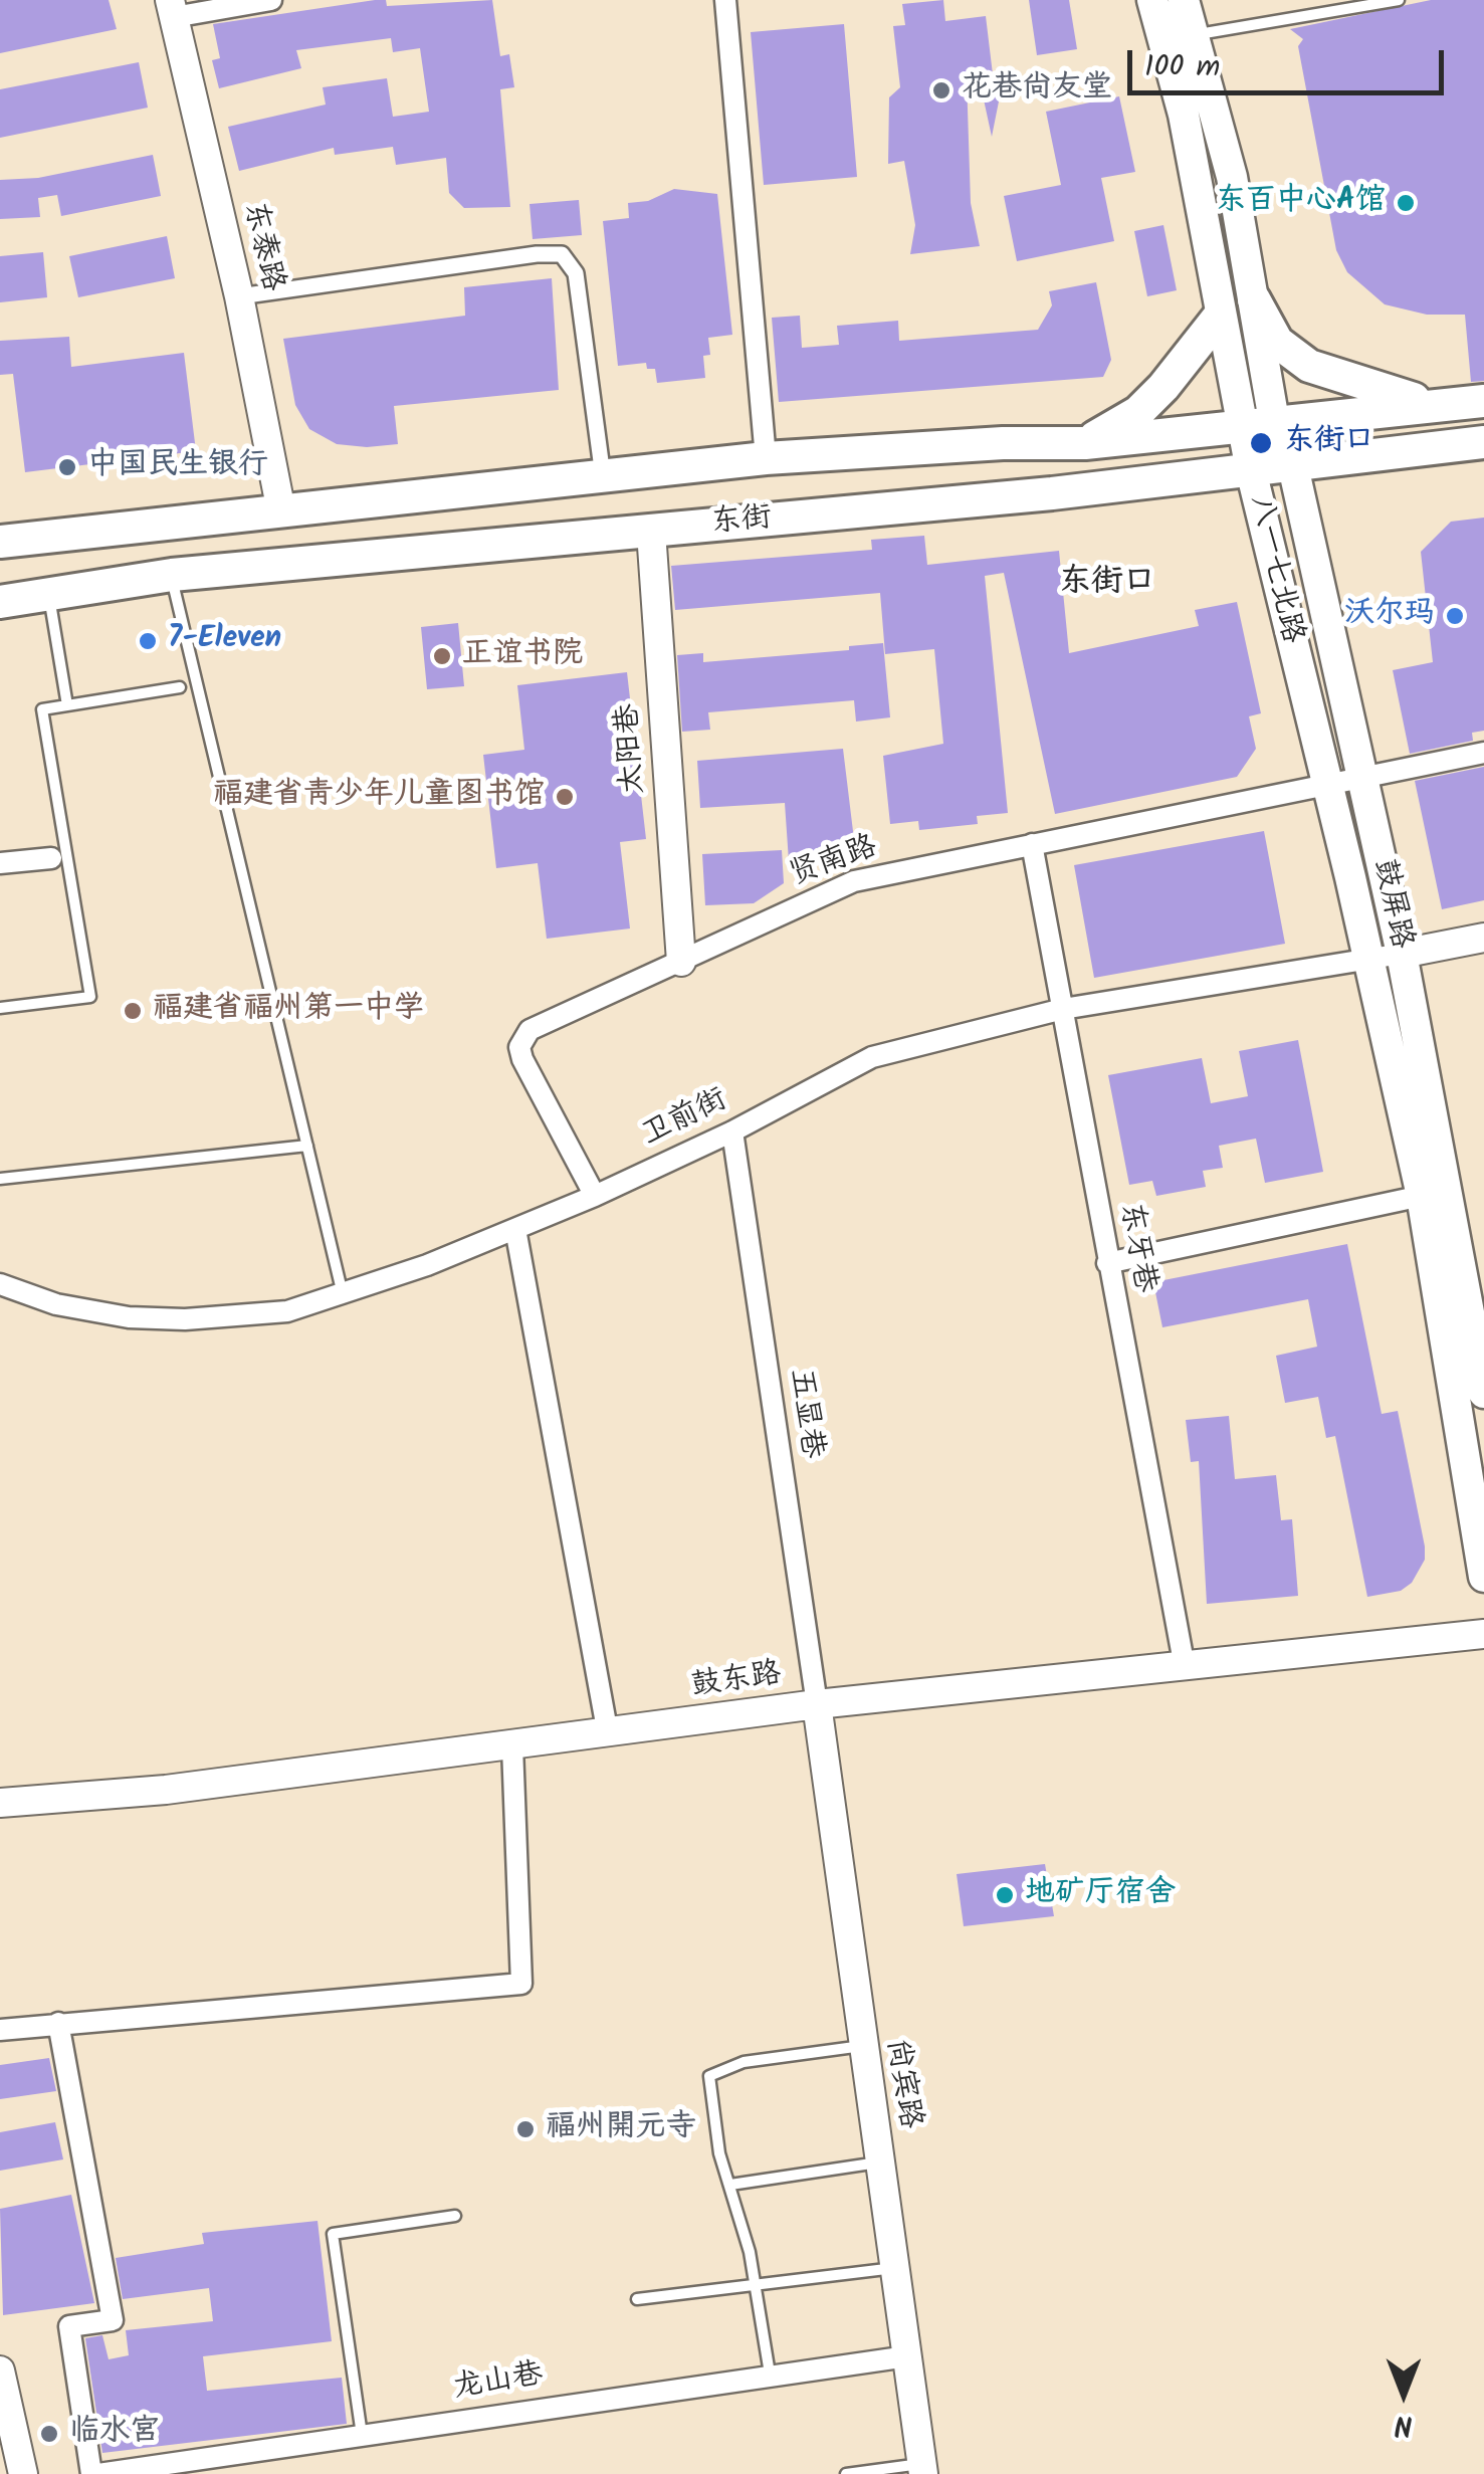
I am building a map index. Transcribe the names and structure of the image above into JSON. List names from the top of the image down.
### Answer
{
  "streets": {
    "main road": ["东街", "八一七北路", "鼓屏路"],
    "street": [
      "东泰路",
      "太阳巷",
      "贤南路",
      "卫前街",
      "东牙巷",
      "五显巷",
      "鼓东路",
      "尚宾路",
      "龙山巷"
    ]
  },
  "crossings": [
    ["东泰路", "东街"],
    ["东街", "八一七北路"],
    ["东街", "太阳巷"],
    ["东街", "鼓屏路"],
    ["八一七北路", "贤南路"],
    ["八一七北路", "鼓屏路"],
    ["八一七北路", "卫前街"],
    ["太阳巷", "贤南路"],
    ["贤南路", "鼓屏路"],
    ["贤南路", "卫前街"],
    ["贤南路", "东牙巷"],
    ["鼓屏路", "卫前街"],
    ["卫前街", "东牙巷"],
    ["卫前街", "五显巷"],
    ["东牙巷", "鼓东路"],
    ["五显巷", "鼓东路"],
    ["五显巷", "尚宾路"],
    ["鼓东路", "尚宾路"],
    ["尚宾路", "龙山巷"]
  ],
  "districts": ["东街口"],
  "places": [
    "花巷尚友堂",
    "东百中心A馆",
    "东街口",
    "中国民生银行",
    "沃尔玛",
    "7-Eleven",
    "正谊书院",
    "福建省青少年儿童图书馆",
    "福建省福州第一中学",
    "地矿厅宿舍",
    "福州開元寺",
    "临水宫"
  ],
  "scale_bar": "100 m",
  "north": "bottom"
}
